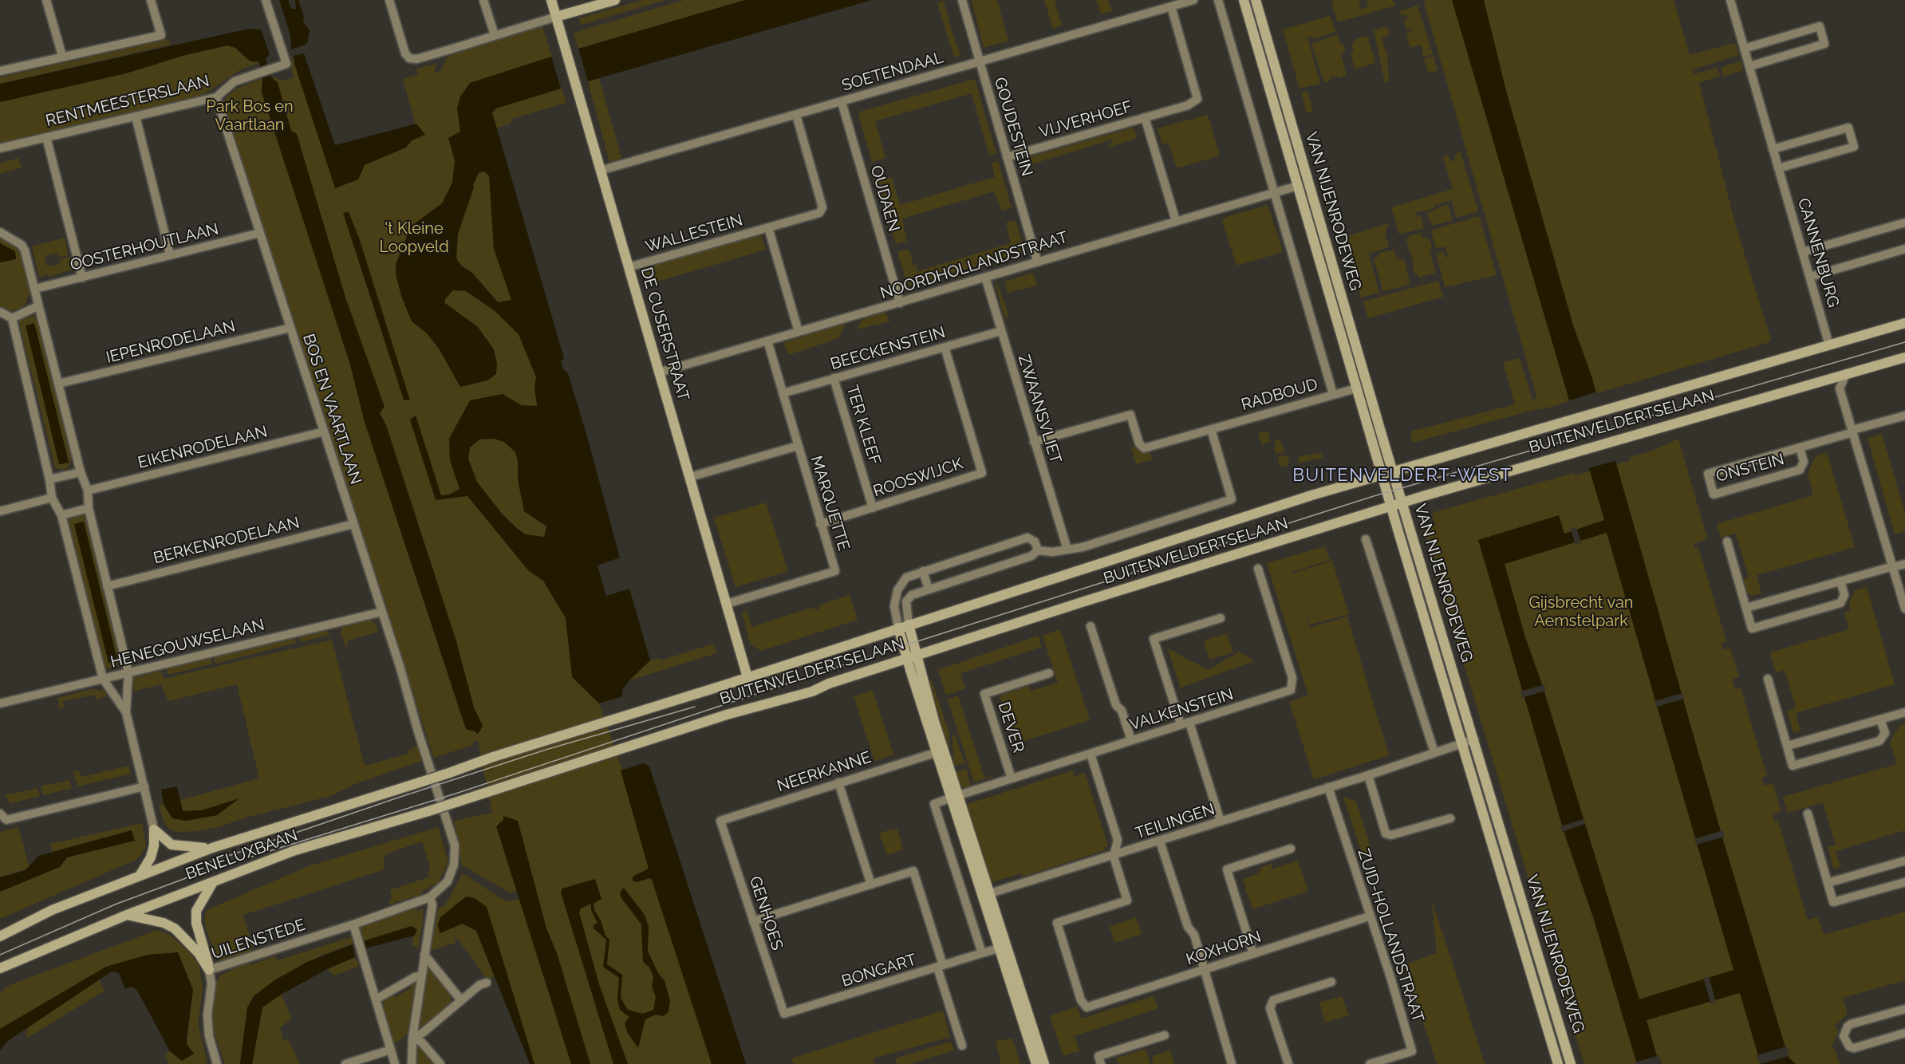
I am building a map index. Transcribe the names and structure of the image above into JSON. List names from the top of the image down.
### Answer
{
  "streets": {
    "main road": [
      "VAN NIJENRODEWEG",
      "DE CUSERSTRAAT",
      "BUITENVELDERTSELAAN",
      "BENELUXBAAN"
    ],
    "street": [
      "SOETENDAAL",
      "RENTMEESTERSLAAN",
      "VIJVERHOEF",
      "GOUDESTEIN",
      "OUDAEN",
      "WALLESTEIN",
      "OOSTERHOUTLAAN",
      "CANNENBURG",
      "NOORDHOLLANDSTRAAT",
      "IEPENRODELAAN",
      "BEECKENSTEIN",
      "RADBOUD",
      "BOS EN VAARTLAAN",
      "ZWAANSVLIET",
      "TER KLEEF",
      "EIKENRODELAAN",
      "ONSTEIN",
      "ROOSWIJCK",
      "MARQUETTE",
      "BERKENRODELAAN",
      "HENEGOUWSELAAN",
      "VALKENSTEIN",
      "DEVER",
      "NEERKANNE",
      "TEILINGEN",
      "GENHOES",
      "ZUID-HOLLANDSTRAAT",
      "UILENSTEDE",
      "KOXHORN",
      "BONGART"
    ]
  },
  "crossings": [
    ["SOETENDAAL", "VIJVERHOEF"],
    ["SOETENDAAL", "GOUDESTEIN"],
    ["SOETENDAAL", "OUDAEN"],
    ["SOETENDAAL", "WALLESTEIN"],
    ["SOETENDAAL", "DE CUSERSTRAAT"],
    ["RENTMEESTERSLAAN", "BOS EN VAARTLAAN"],
    ["VIJVERHOEF", "GOUDESTEIN"],
    ["VIJVERHOEF", "NOORDHOLLANDSTRAAT"],
    ["GOUDESTEIN", "NOORDHOLLANDSTRAAT"],
    ["OUDAEN", "NOORDHOLLANDSTRAAT"],
    ["VAN NIJENRODEWEG", "NOORDHOLLANDSTRAAT"],
    ["VAN NIJENRODEWEG", "RADBOUD"],
    ["VAN NIJENRODEWEG", "BUITENVELDERTSELAAN"],
    ["VAN NIJENRODEWEG", "TEILINGEN"],
    ["WALLESTEIN", "DE CUSERSTRAAT"],
    ["OOSTERHOUTLAAN", "BOS EN VAARTLAAN"],
    ["CANNENBURG", "BUITENVELDERTSELAAN"],
    ["NOORDHOLLANDSTRAAT", "DE CUSERSTRAAT"],
    ["NOORDHOLLANDSTRAAT", "ZWAANSVLIET"],
    ["NOORDHOLLANDSTRAAT", "MARQUETTE"],
    ["DE CUSERSTRAAT", "BUITENVELDERTSELAAN"],
    ["DE CUSERSTRAAT", "MARQUETTE"],
    ["IEPENRODELAAN", "BOS EN VAARTLAAN"],
    ["BEECKENSTEIN", "ZWAANSVLIET"],
    ["BEECKENSTEIN", "TER KLEEF"],
    ["BEECKENSTEIN", "ROOSWIJCK"],
    ["BEECKENSTEIN", "MARQUETTE"],
    ["RADBOUD", "ZWAANSVLIET"],
    ["RADBOUD", "BUITENVELDERTSELAAN"],
    ["BOS EN VAARTLAAN", "EIKENRODELAAN"],
    ["BOS EN VAARTLAAN", "BERKENRODELAAN"],
    ["BOS EN VAARTLAAN", "HENEGOUWSELAAN"],
    ["BOS EN VAARTLAAN", "UILENSTEDE"],
    ["ZWAANSVLIET", "BUITENVELDERTSELAAN"],
    ["BUITENVELDERTSELAAN", "BENELUXBAAN"],
    ["TER KLEEF", "ROOSWIJCK"],
    ["ROOSWIJCK", "MARQUETTE"],
    ["VALKENSTEIN", "DEVER"],
    ["VALKENSTEIN", "BONGART"],
    ["NEERKANNE", "GENHOES"],
    ["TEILINGEN", "ZUID-HOLLANDSTRAAT"],
    ["TEILINGEN", "KOXHORN"],
    ["GENHOES", "BONGART"],
    ["ZUID-HOLLANDSTRAAT", "KOXHORN"]
  ],
  "districts": ["BUITENVELDERT-WEST"],
  "parks": ["Park Bos en Vaartlaan", "'t Kleine Loopveld", "Gijsbrecht van Aemstelpark"]
}
